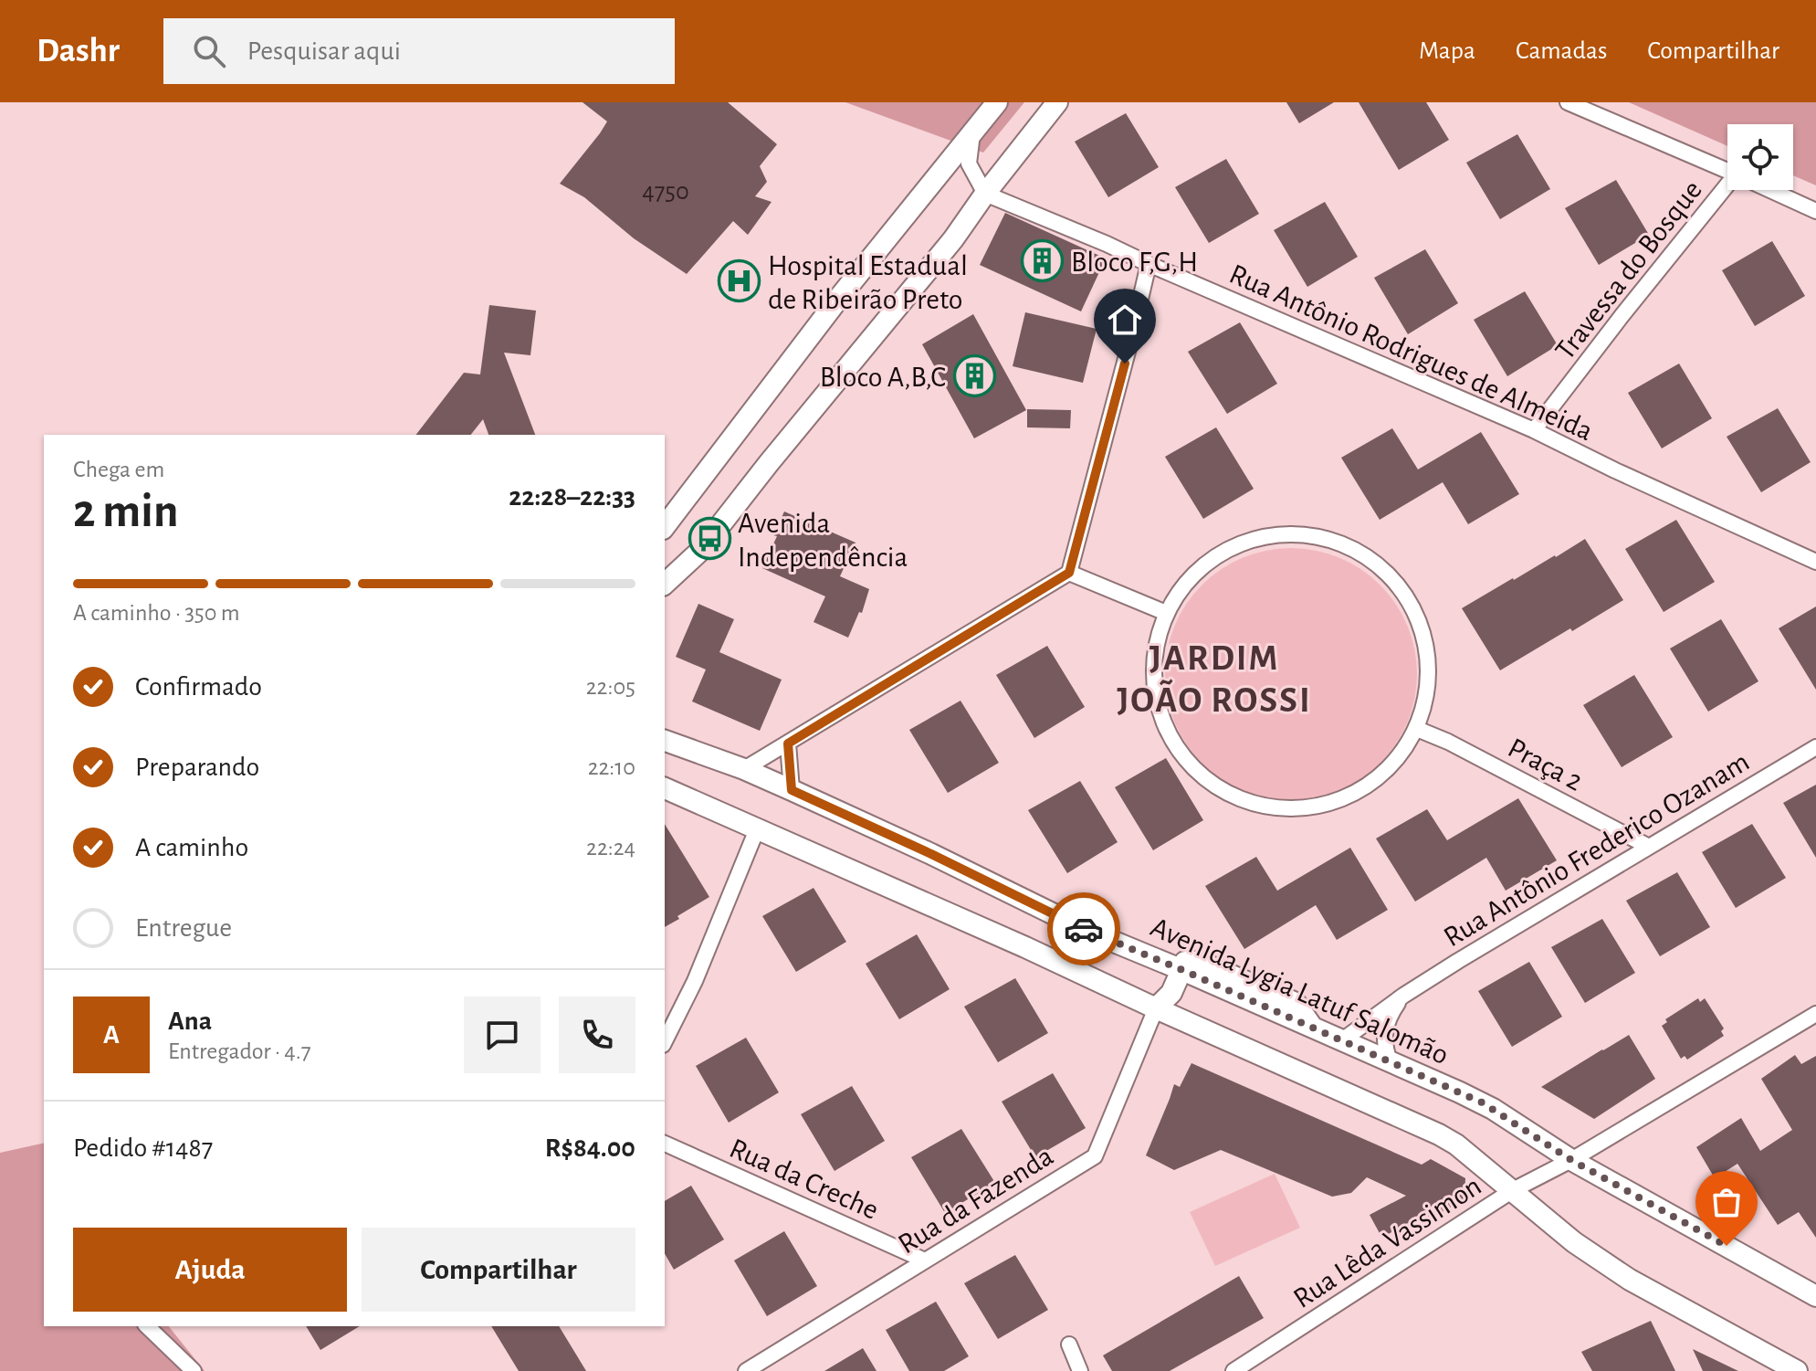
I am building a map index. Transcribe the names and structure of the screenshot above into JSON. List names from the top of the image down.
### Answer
{
  "streets": {
    "main road": ["Avenida Lygia Latuf Salomão"],
    "street": [
      "Travessa do Bosque",
      "Rua Antônio Rodrigues de Almeida",
      "Praça 2",
      "Rua Antônio Frederico Ozanam",
      "Rua da Creche",
      "Rua da Fazenda",
      "Rua Lêda Vassimon"
    ]
  },
  "crossings": [
    ["Travessa do Bosque", "Rua Antônio Rodrigues de Almeida"],
    ["Praça 2", "Rua Antônio Frederico Ozanam"],
    ["Rua Antônio Frederico Ozanam", "Avenida Lygia Latuf Salomão"],
    ["Avenida Lygia Latuf Salomão", "Rua Lêda Vassimon"],
    ["Rua da Creche", "Rua da Fazenda"]
  ],
  "districts": ["JARDIM JOÃO ROSSI"],
  "places": {
    "building": ["Bloco F,G,H", "Bloco A,B,C"],
    "hospital": ["Hospital Estadual de Ribeirão Preto"],
    "bus stop": ["Avenida Independência"]
  },
  "house_numbers": ["4750"],
  "page": {
    "header": "Dashr",
    "search": "Pesquisar aqui",
    "nav": ["Mapa", "Camadas", "Compartilhar"],
    "heading": ["2 min", "Chega em", "22:28–22:33"],
    "panel": [
      "Ana",
      "Entregador · 4.7",
      "Pedido #1487",
      "R$84.00"
    ],
    "bar": "A caminho · 350 m",
    "list": [
      ["Confirmado", "22:05"],
      ["Preparando", "22:10"],
      ["A caminho", "22:24"],
      "Entregue"
    ],
    "round": "A",
    "buttons": ["Ajuda", "Compartilhar"]
  }
}
